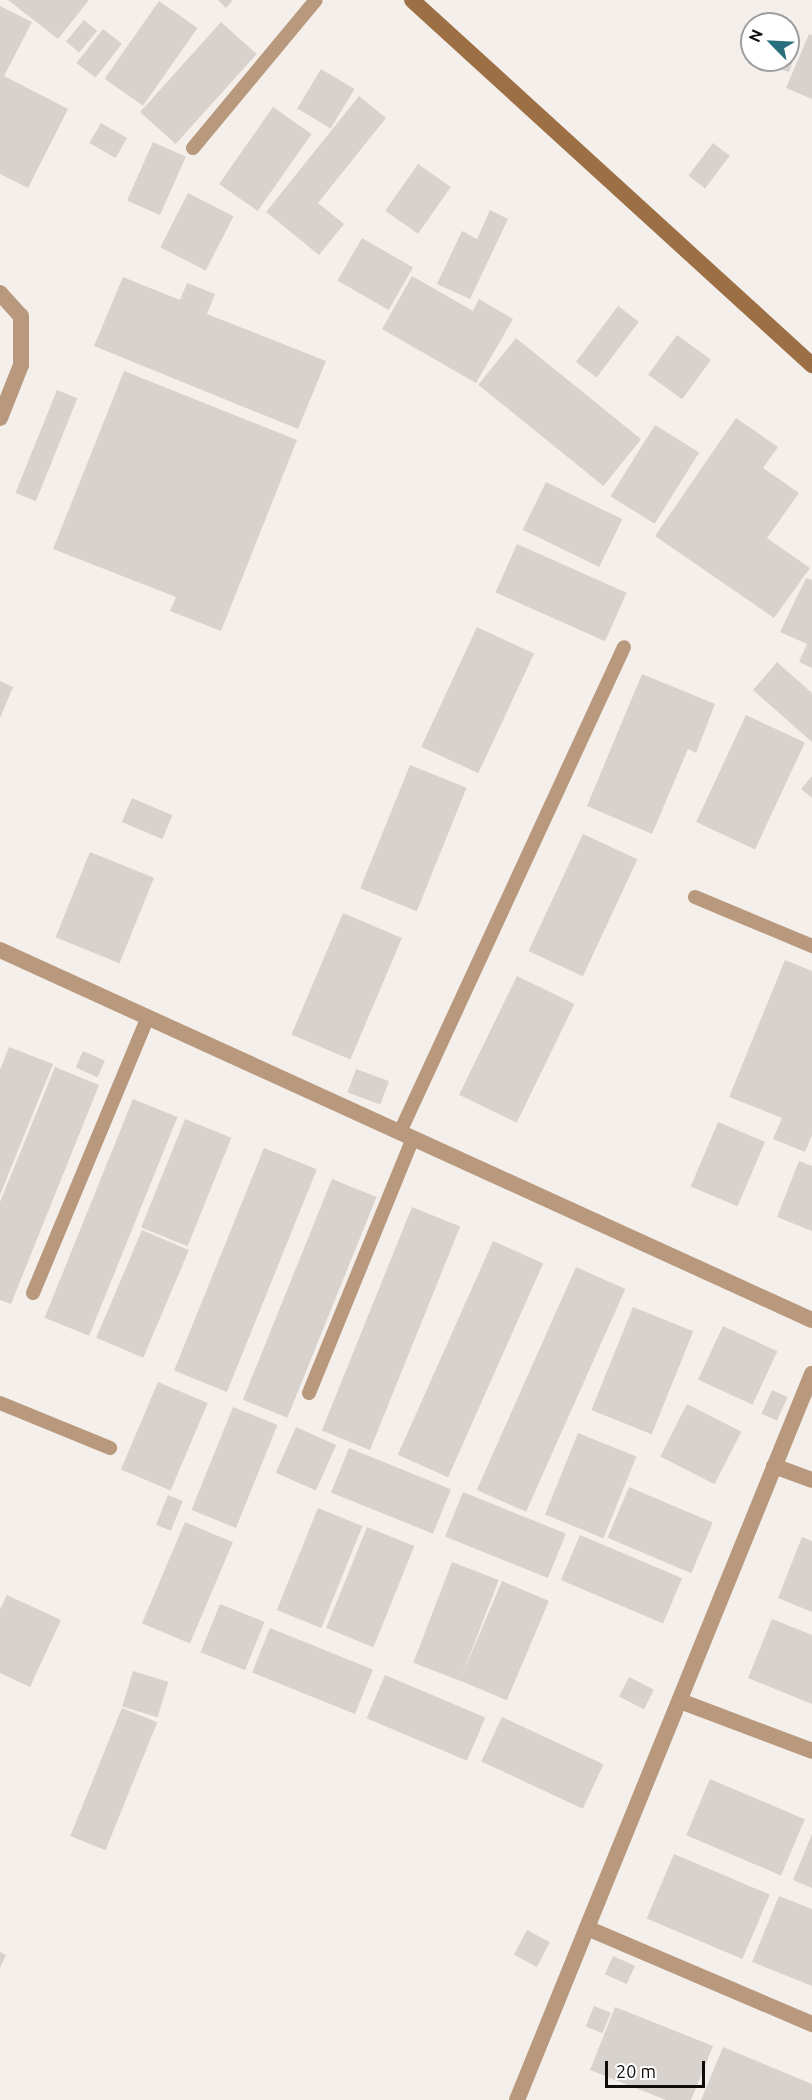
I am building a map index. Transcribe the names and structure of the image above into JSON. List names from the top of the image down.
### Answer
{
  "scale_bar": "20 m",
  "north": "top left"
}
